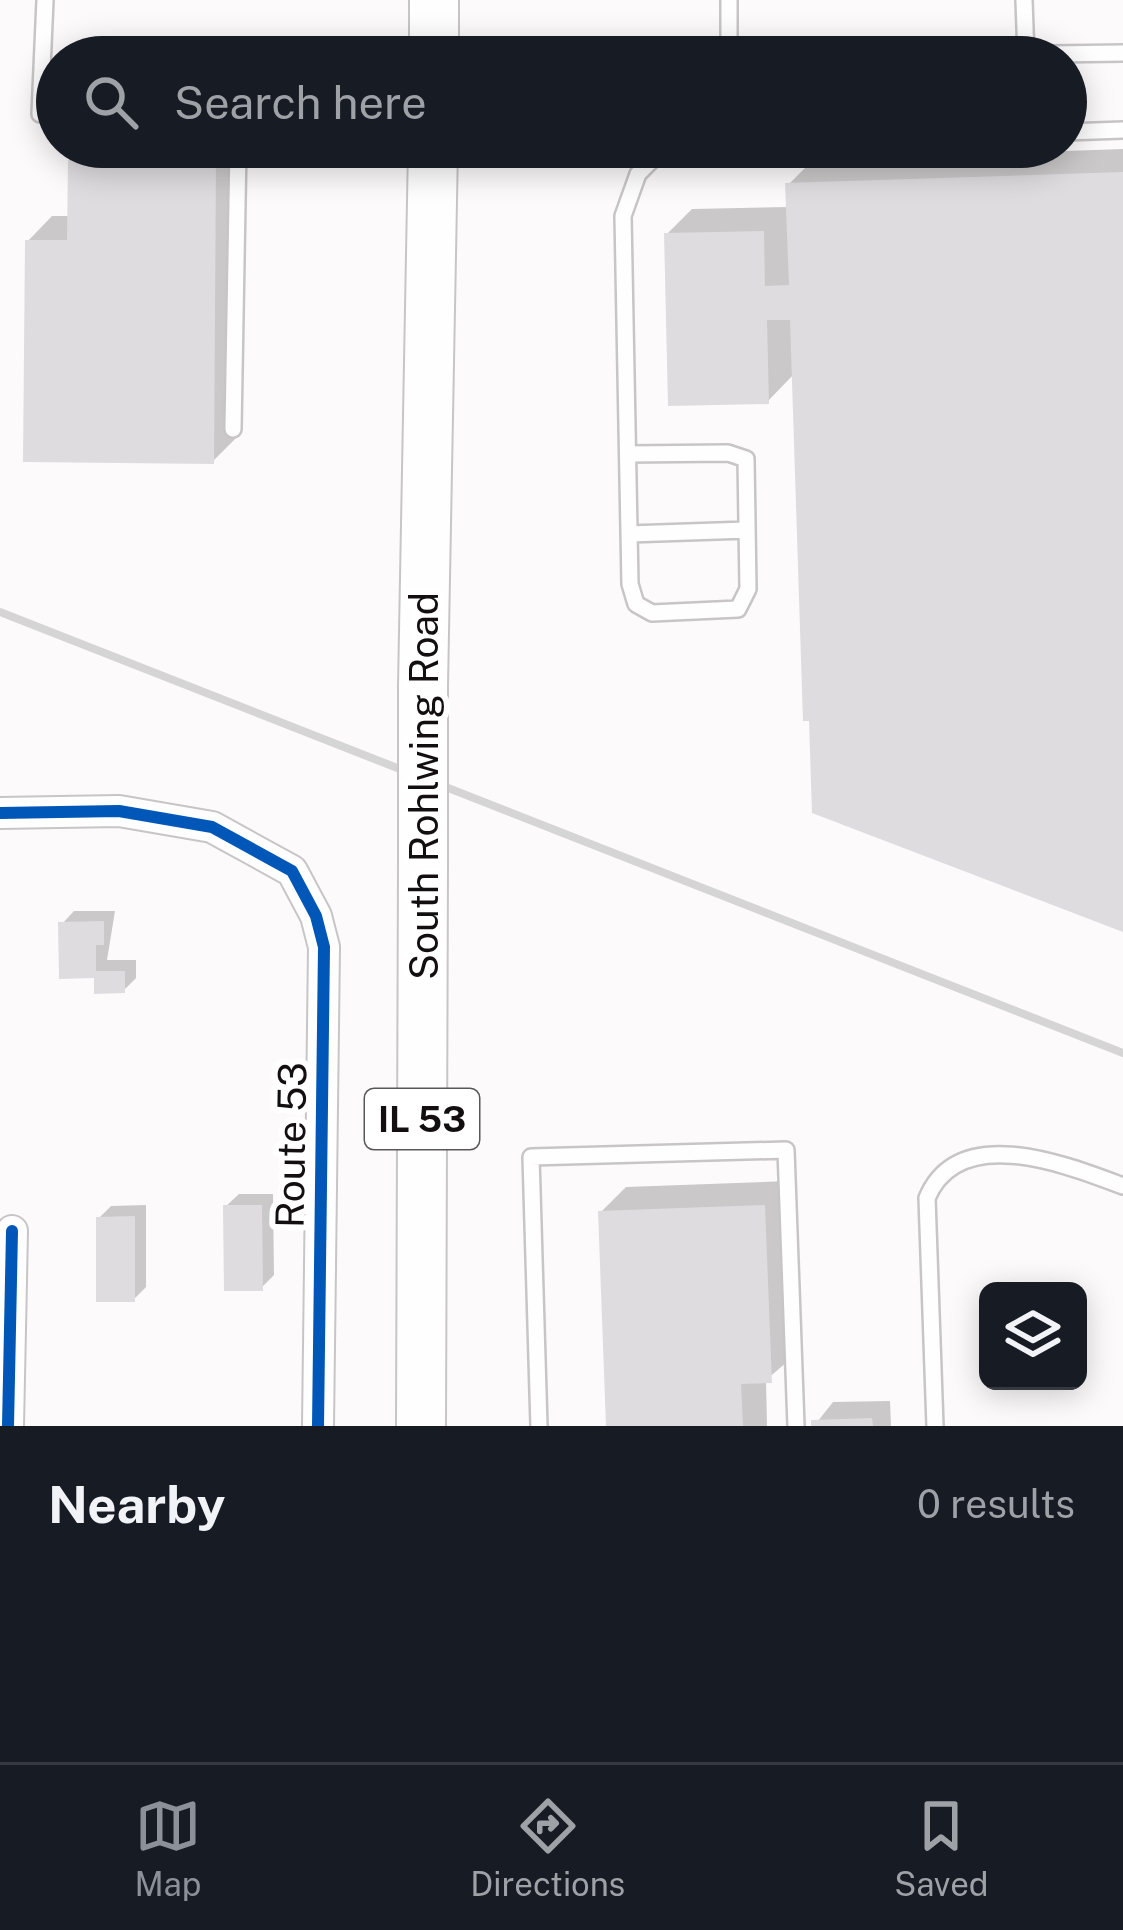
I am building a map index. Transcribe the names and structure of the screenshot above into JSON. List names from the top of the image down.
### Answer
{
  "streets": {
    "main road": ["South Rohlwing Road", "IL 53"],
    "street": ["Route 53"]
  },
  "page": {
    "search": "Search here",
    "heading": ["Nearby", "0 results"],
    "nav": ["Map", "Directions", "Saved"]
  }
}
